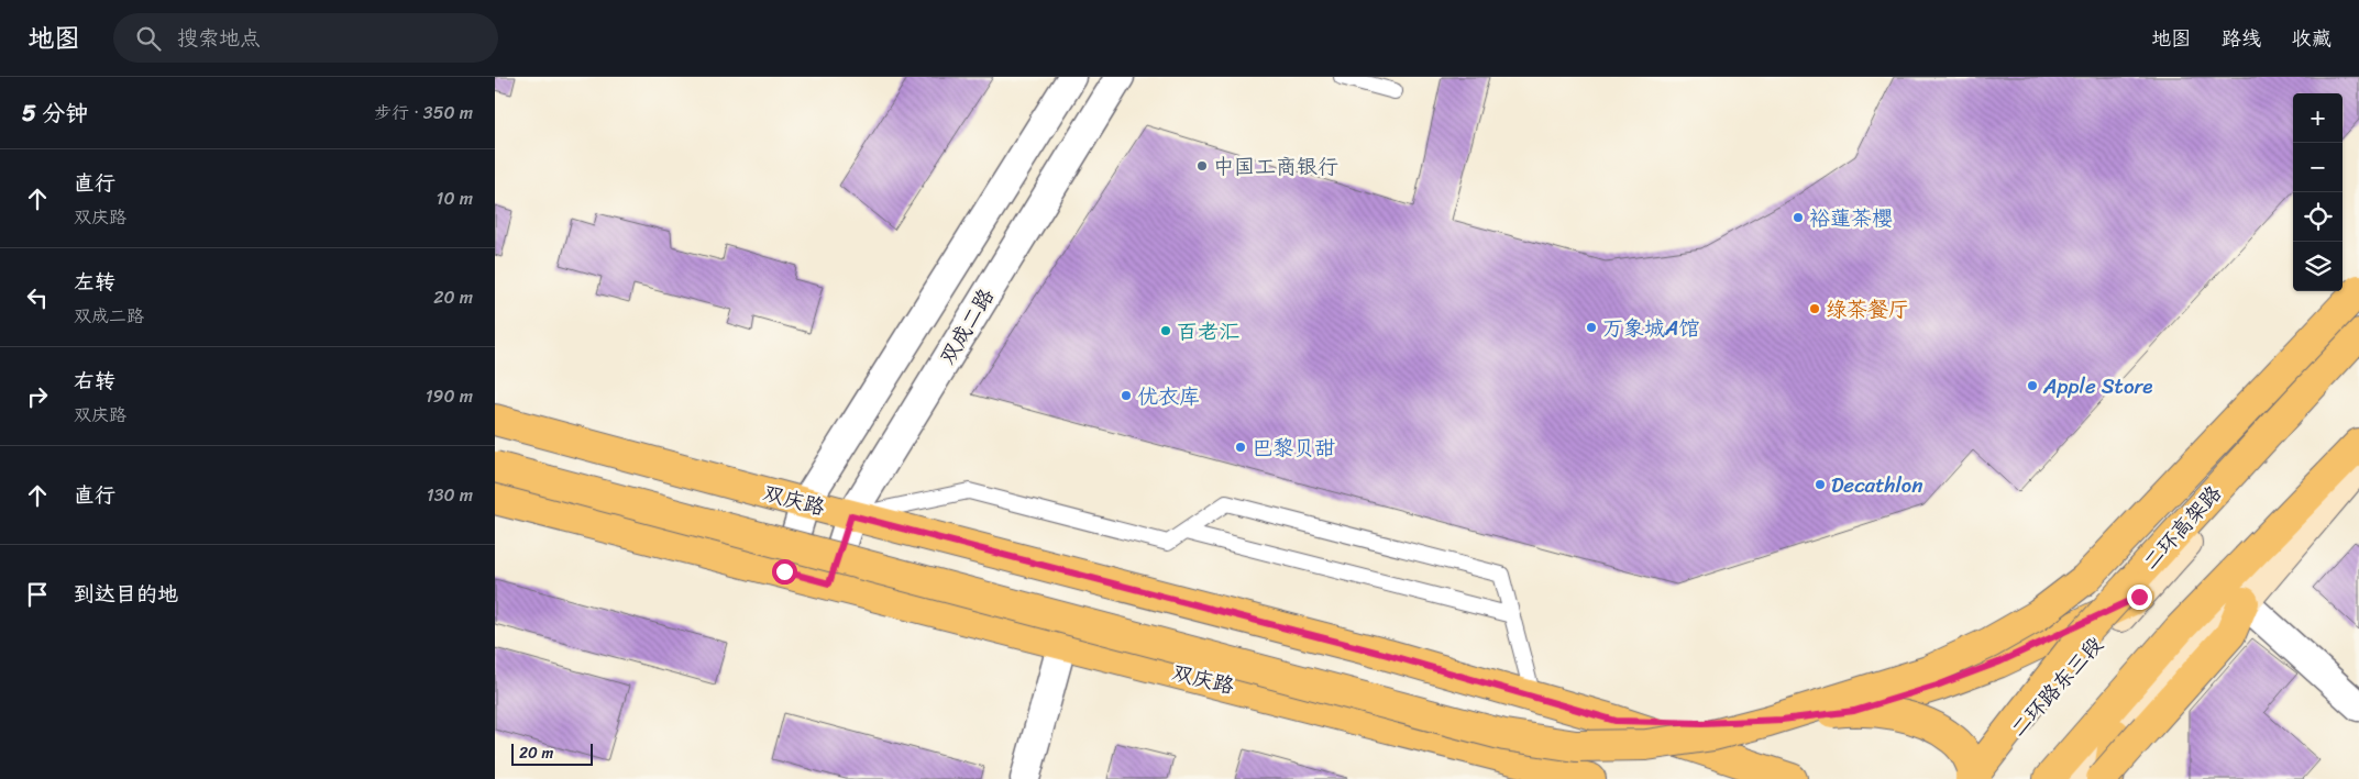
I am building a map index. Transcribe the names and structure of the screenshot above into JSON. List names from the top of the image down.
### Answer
{
  "streets": {
    "main road": ["双庆路", "二环高架路", "二环路东三段"],
    "street": ["双成二路"]
  },
  "crossings": [
    ["双成二路", "双庆路"],
    ["二环高架路", "二环路东三段"]
  ],
  "places": [
    "中国工商银行",
    "裕蓮茶櫻",
    "绿茶餐厅",
    "万象城A馆",
    "百老汇",
    "Apple Store",
    "优衣库",
    "巴黎贝甜",
    "Decathlon"
  ],
  "scale_bar": "20 m",
  "page": {
    "header": "地图",
    "search": "搜索地点",
    "nav": ["地图", "路线", "收藏"],
    "heading": ["5 分钟", "步行 · 350 m"],
    "map_buttons": ["+", "−"],
    "list": [
      ["直行", "双庆路", "10 m"],
      ["左转", "双成二路", "20 m"],
      ["右转", "双庆路", "190 m"],
      ["直行", "130 m"],
      "到达目的地"
    ],
    "scale": "20 m"
  }
}
